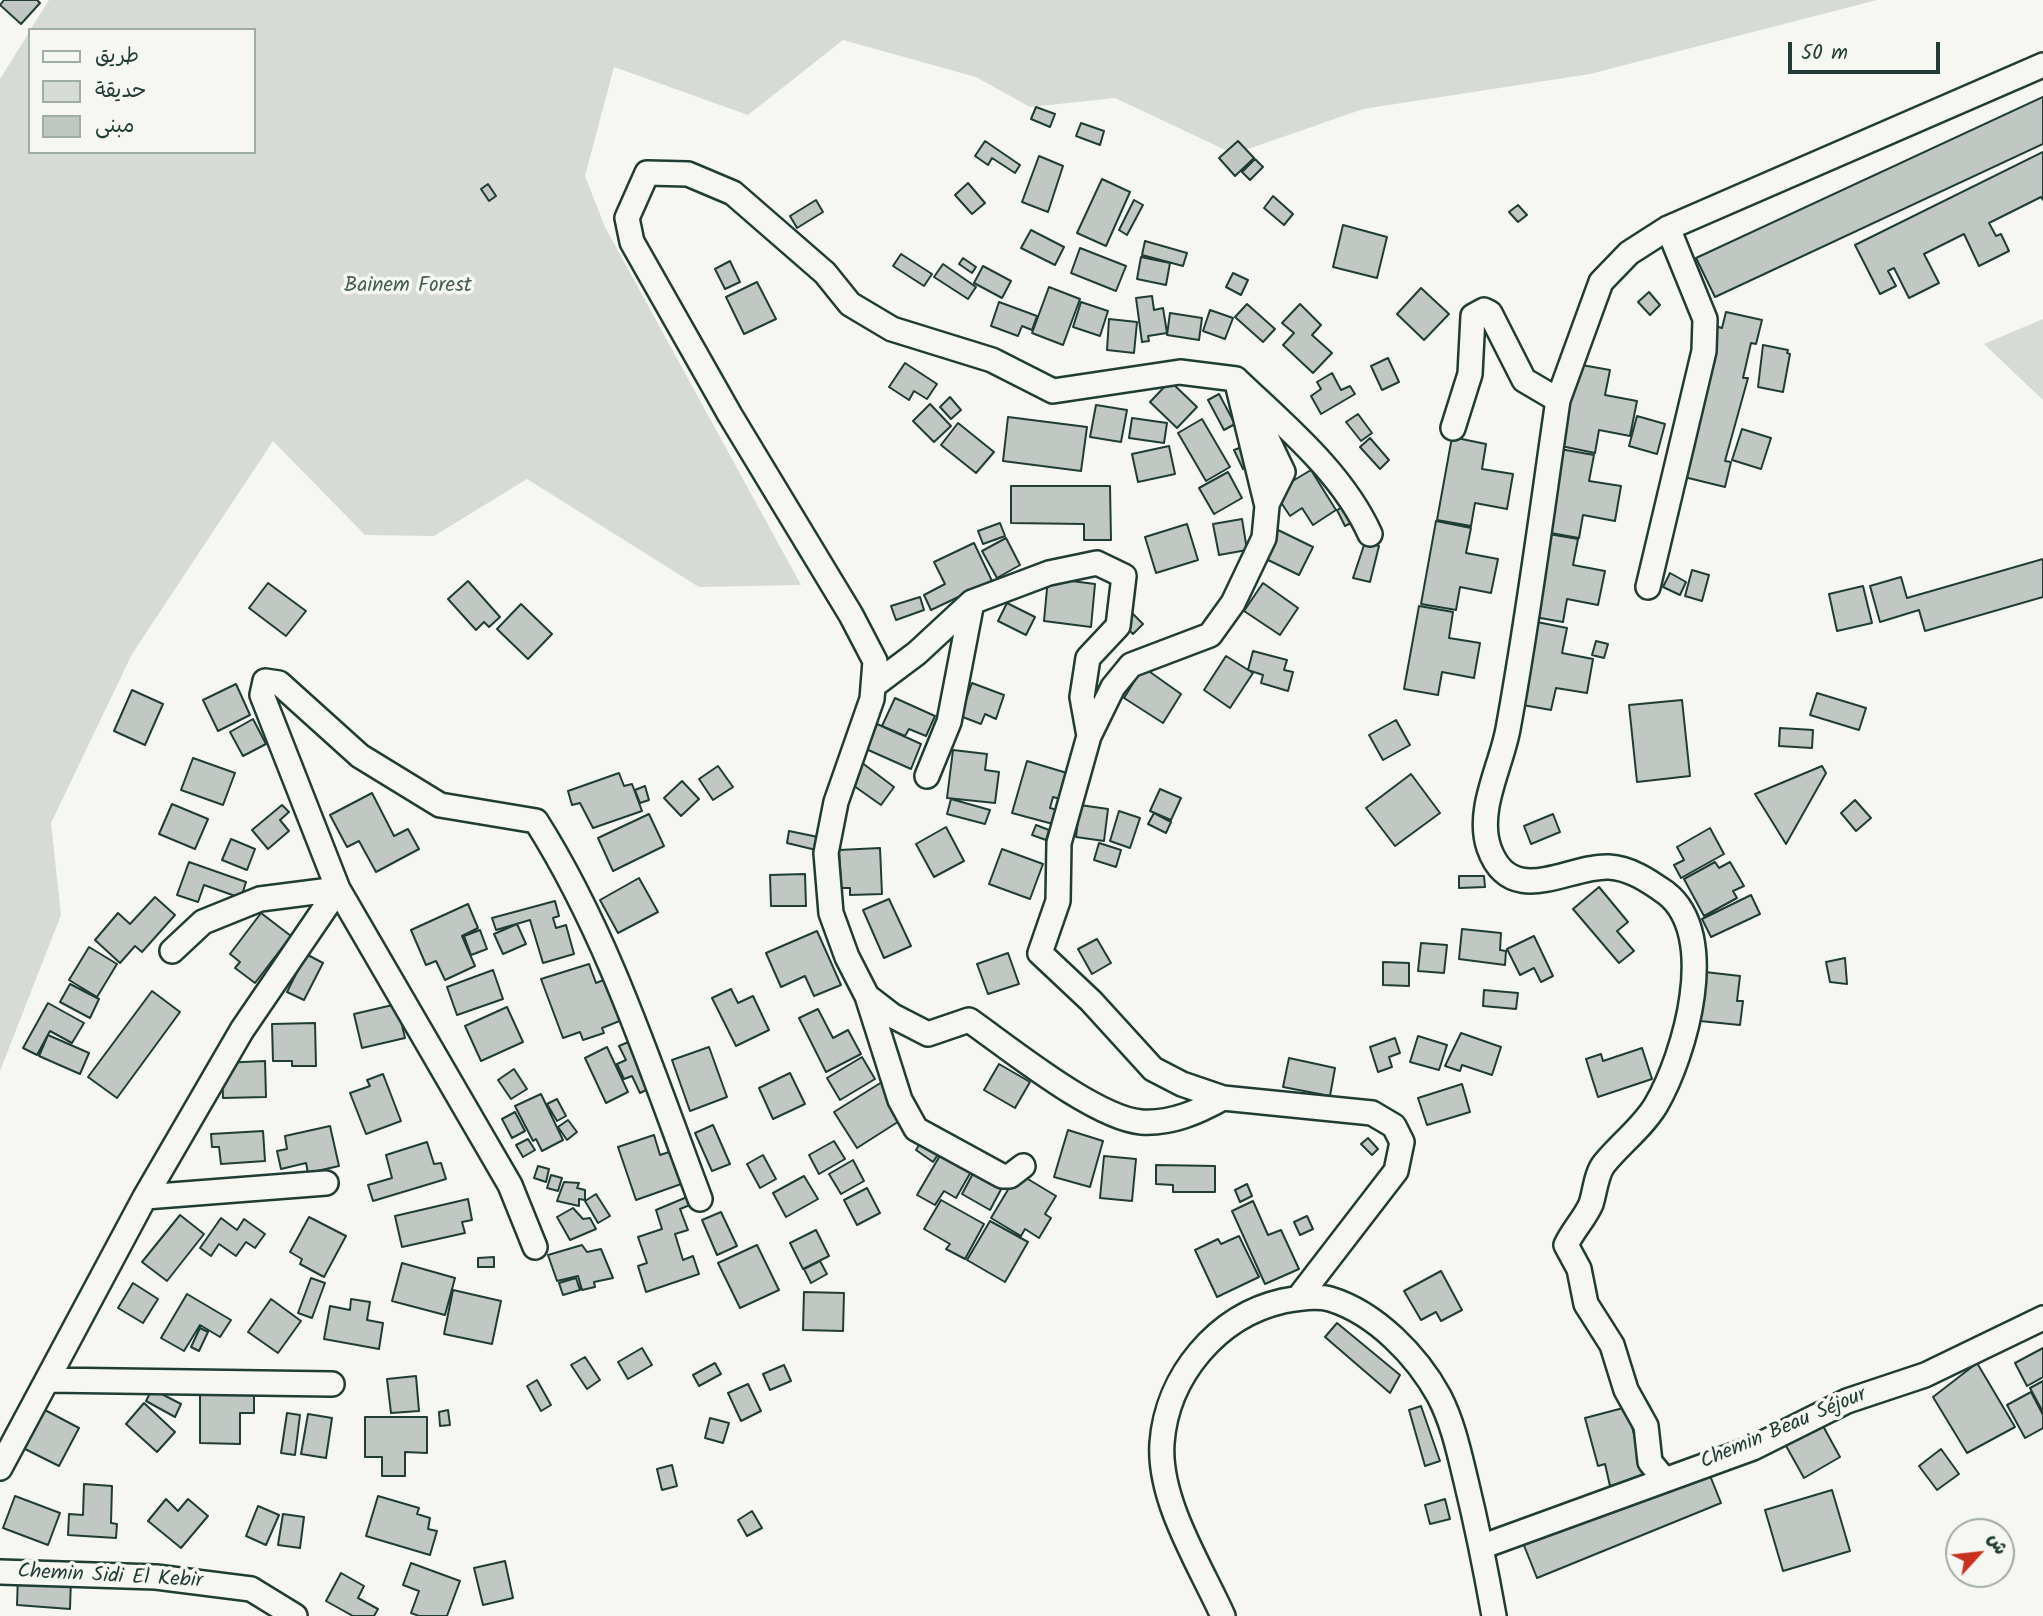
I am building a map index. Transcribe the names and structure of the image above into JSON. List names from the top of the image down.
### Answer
{
  "streets": {
    "street": ["Chemin Beau Séjour", "Chemin Sidi El Kebir"]
  },
  "parks": ["Bainem Forest"],
  "legend": ["طريق", "حديقة", "مبنى"],
  "scale_bar": "50 m",
  "north": "top right"
}
